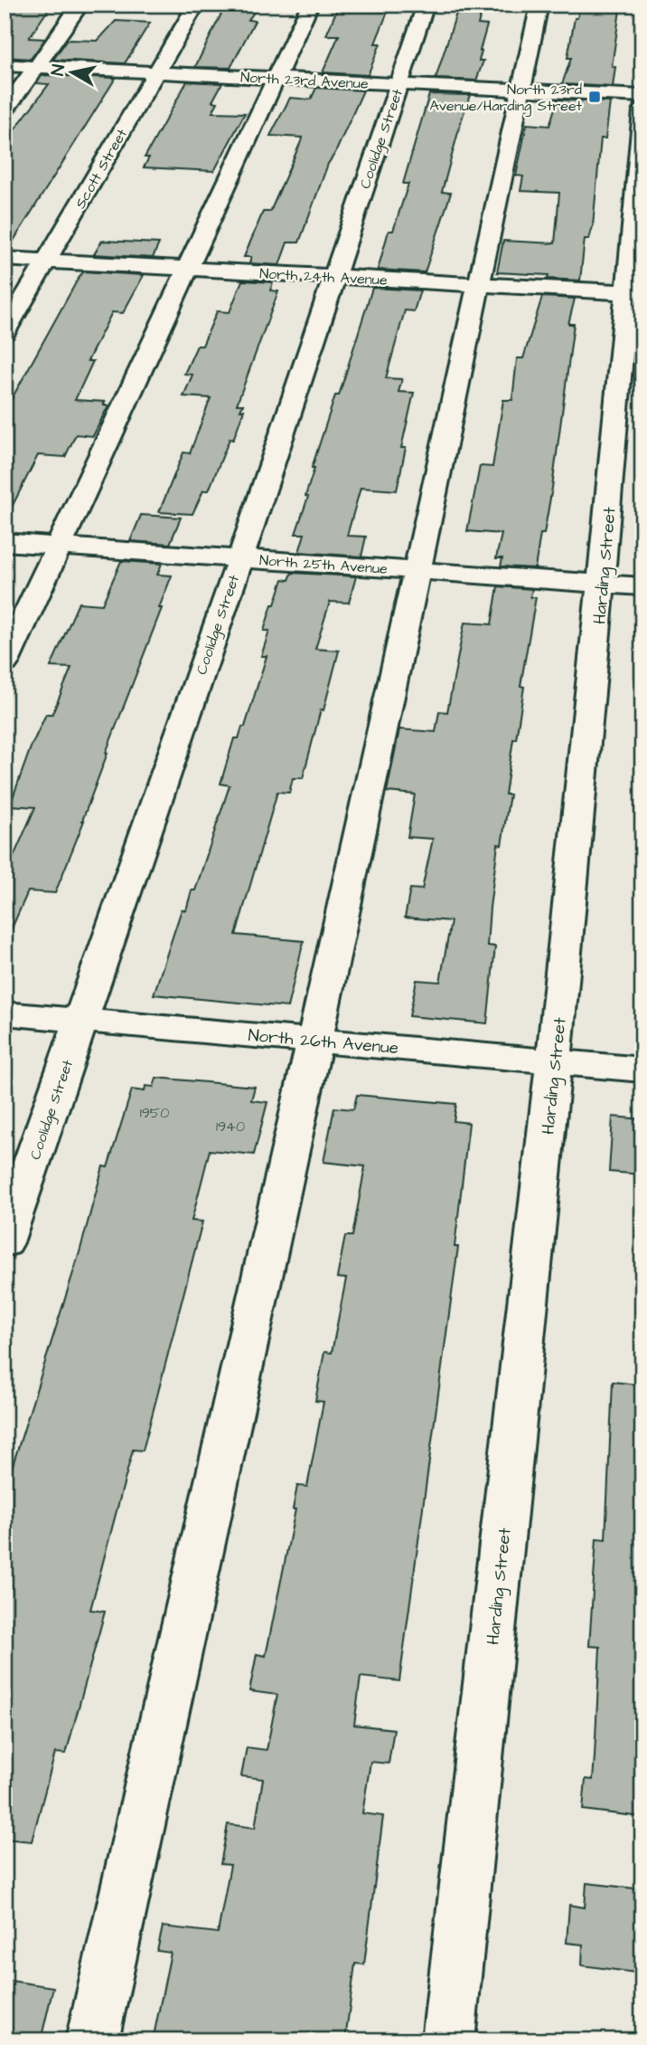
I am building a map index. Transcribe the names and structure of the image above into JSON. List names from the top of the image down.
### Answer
{
  "streets": {
    "street": [
      "North 23rd Avenue",
      "Coolidge Street",
      "Scott Street",
      "North 24th Avenue",
      "North 25th Avenue",
      "Harding Street",
      "North 26th Avenue"
    ]
  },
  "crossings": [
    ["North 23rd Avenue", "Coolidge Street"],
    ["North 23rd Avenue", "Scott Street"],
    ["Coolidge Street", "North 24th Avenue"],
    ["Coolidge Street", "North 25th Avenue"],
    ["Coolidge Street", "North 26th Avenue"],
    ["Scott Street", "North 24th Avenue"],
    ["North 24th Avenue", "Harding Street"],
    ["North 25th Avenue", "Harding Street"],
    ["Harding Street", "North 26th Avenue"]
  ],
  "places": {
    "transit": ["North 23rd Avenue/Harding Street"]
  },
  "house_numbers": ["1950", "1940"],
  "north": "left"
}
